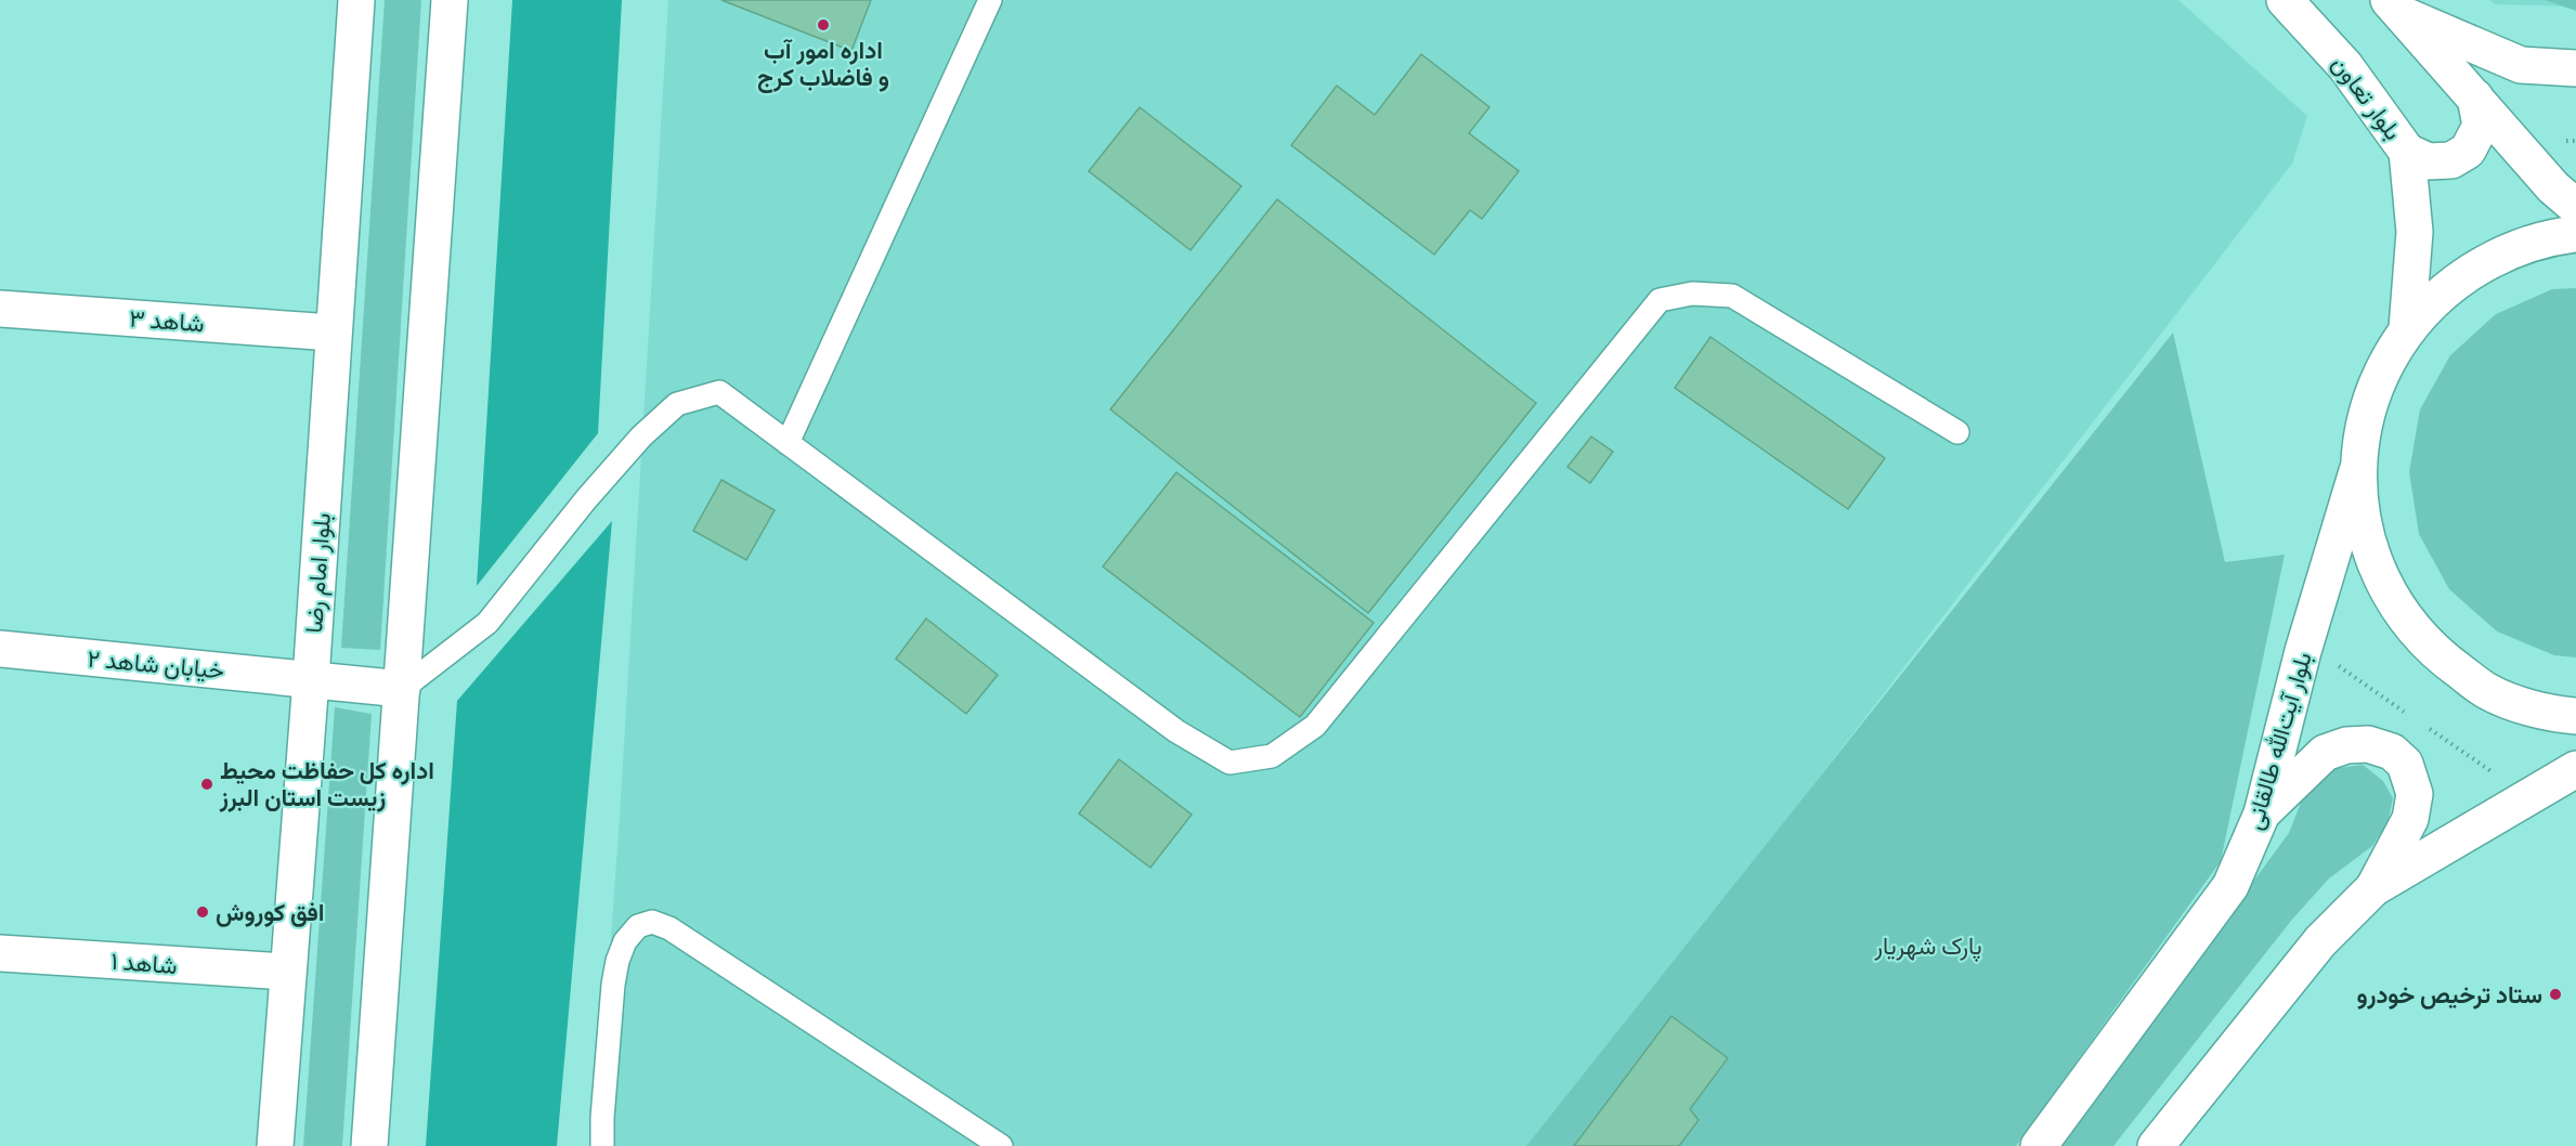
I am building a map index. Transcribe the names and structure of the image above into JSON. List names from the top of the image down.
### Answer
{
  "streets": {
    "main road": [
      "بلوار تعاون",
      "شاهد ۳",
      "بلوار امام رضا",
      "خیابان شاهد ۲",
      "بلوار آیت‌الله طالقانی",
      "شاهد ۱"
    ]
  },
  "crossings": [
    ["شاهد ۳", "بلوار امام رضا"],
    ["بلوار امام رضا", "خیابان شاهد ۲"],
    ["بلوار امام رضا", "شاهد ۱"]
  ],
  "parks": ["پارک شهریار"],
  "places": [
    "اداره امور آب و فاضلاب کرج",
    "اداره کل حفاظت محیط زیست استان البرز",
    "افق کوروش",
    "ستاد ترخیص خودرو"
  ]
}
